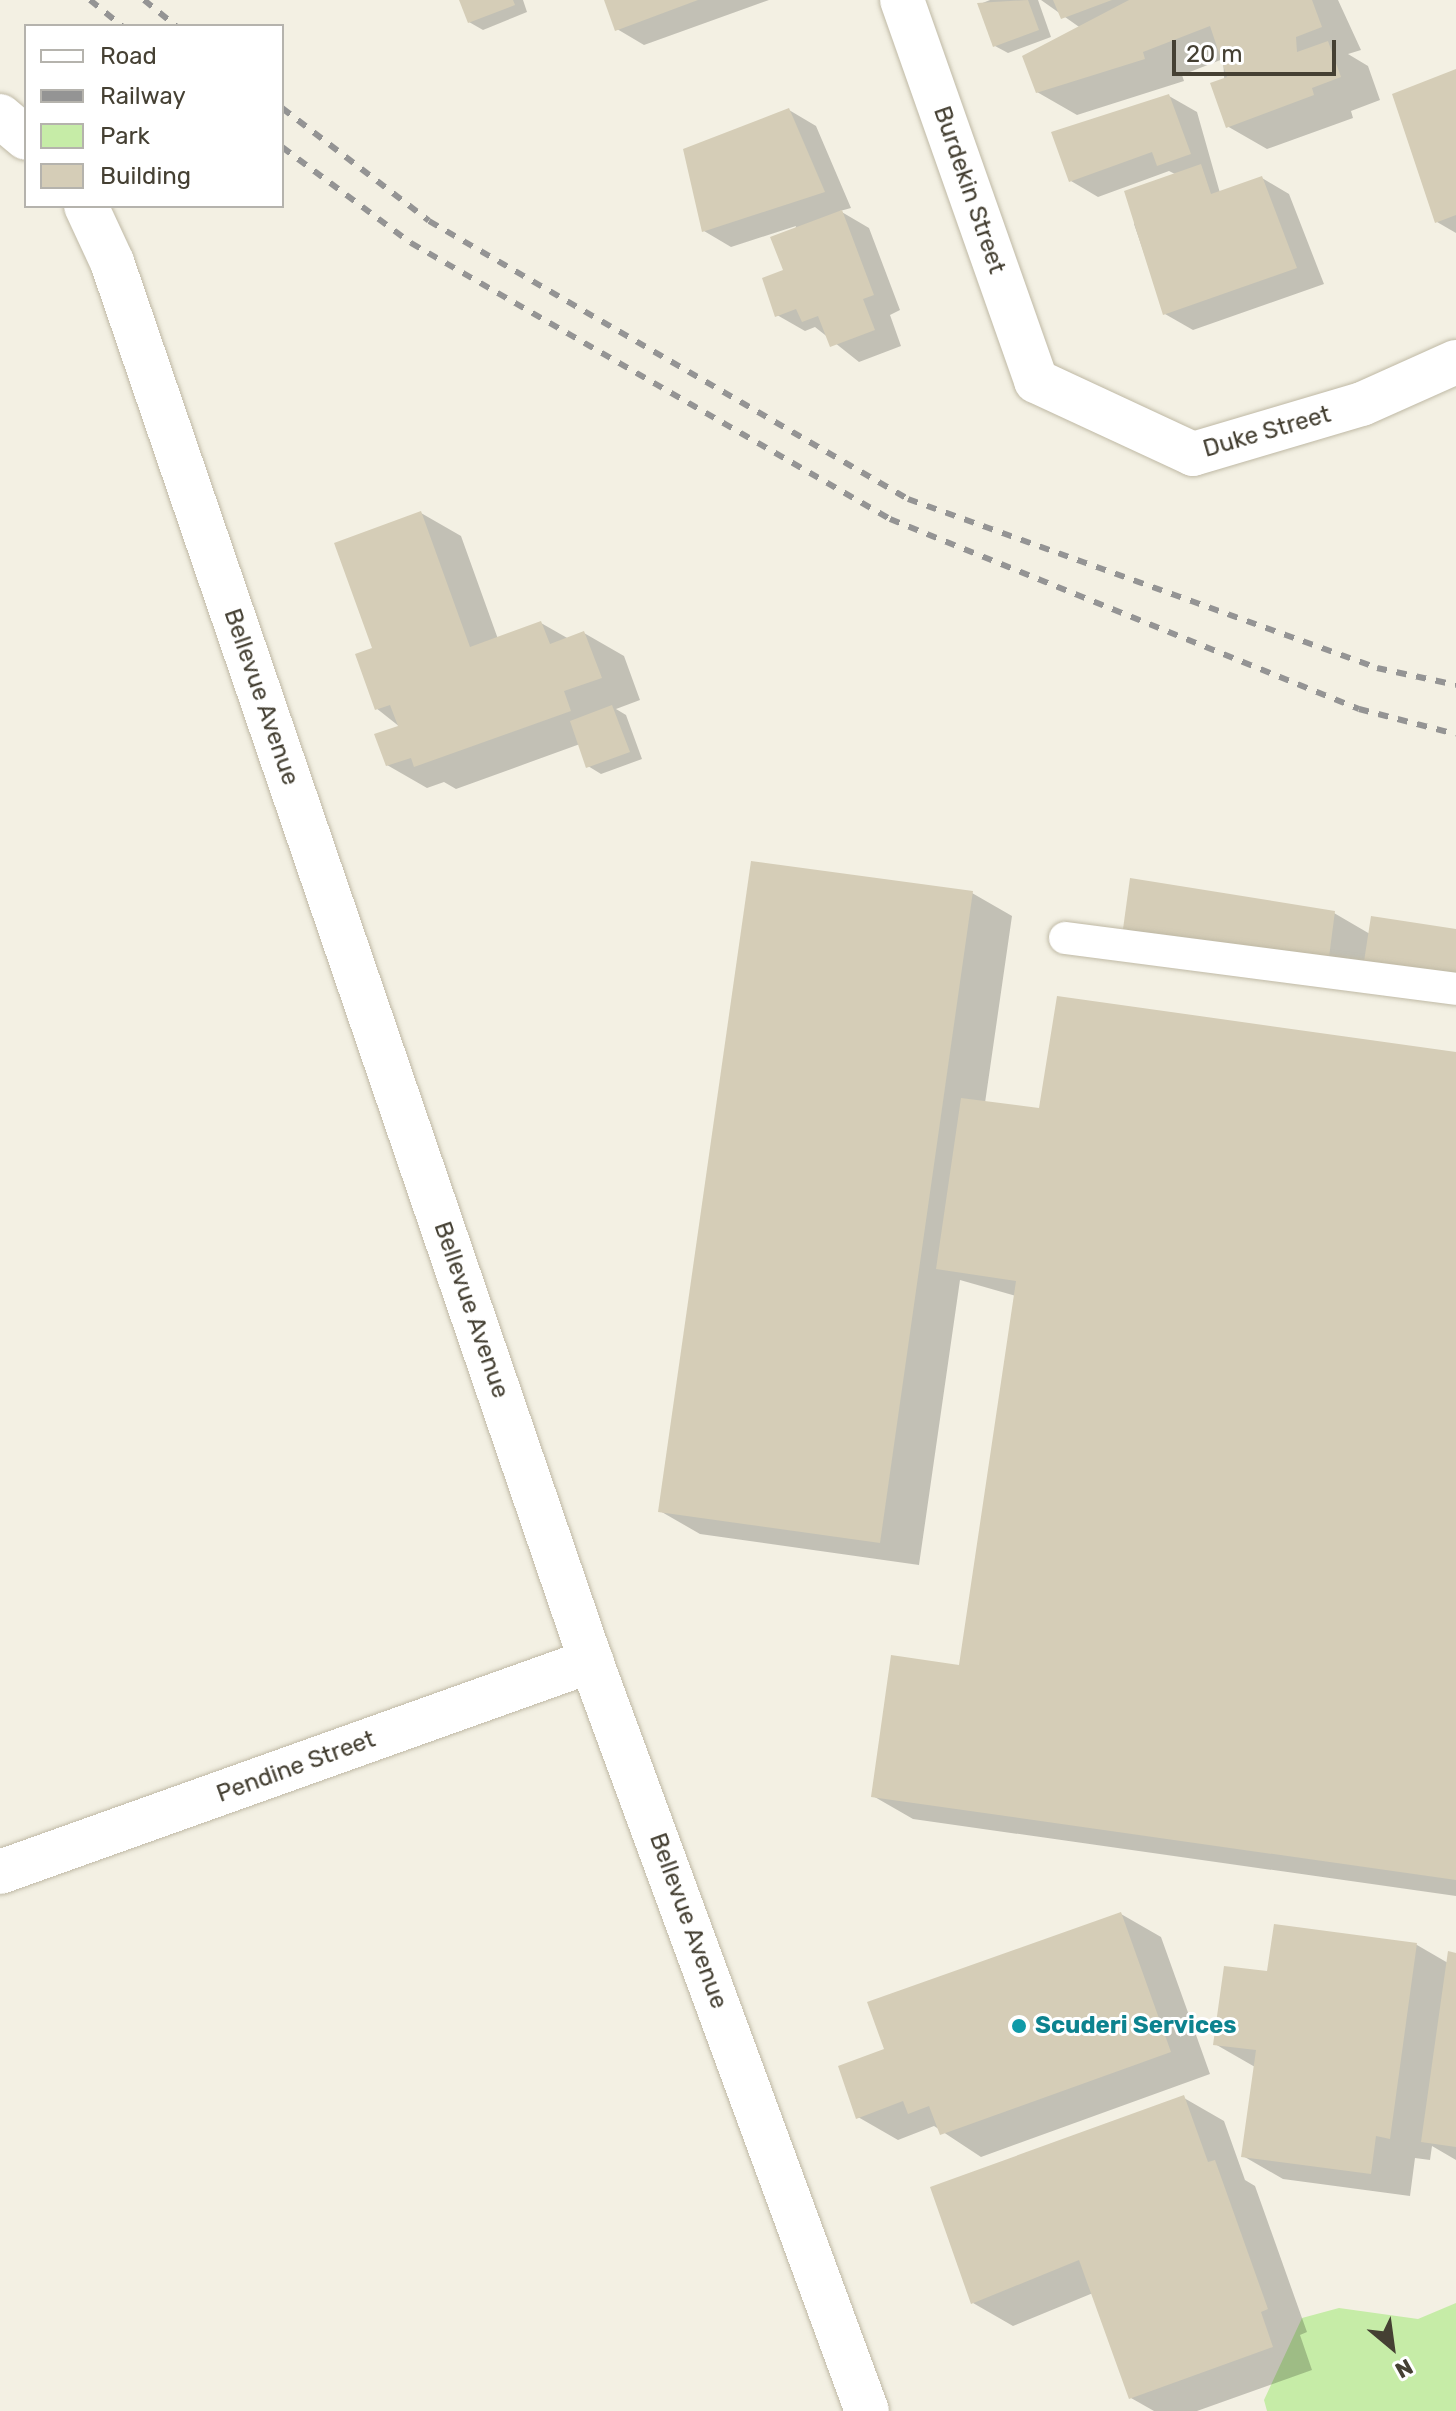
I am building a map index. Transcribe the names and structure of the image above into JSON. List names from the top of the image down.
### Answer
{
  "streets": {
    "street": [
      "Burdekin Street",
      "Duke Street",
      "Bellevue Avenue",
      "Pendine Street"
    ]
  },
  "crossings": [
    ["Burdekin Street", "Duke Street"],
    ["Bellevue Avenue", "Pendine Street"]
  ],
  "places": ["Scuderi Services"],
  "legend": [
    "Road",
    "Railway",
    "Park",
    "Building"
  ],
  "scale_bar": "20 m",
  "north": "bottom right"
}
